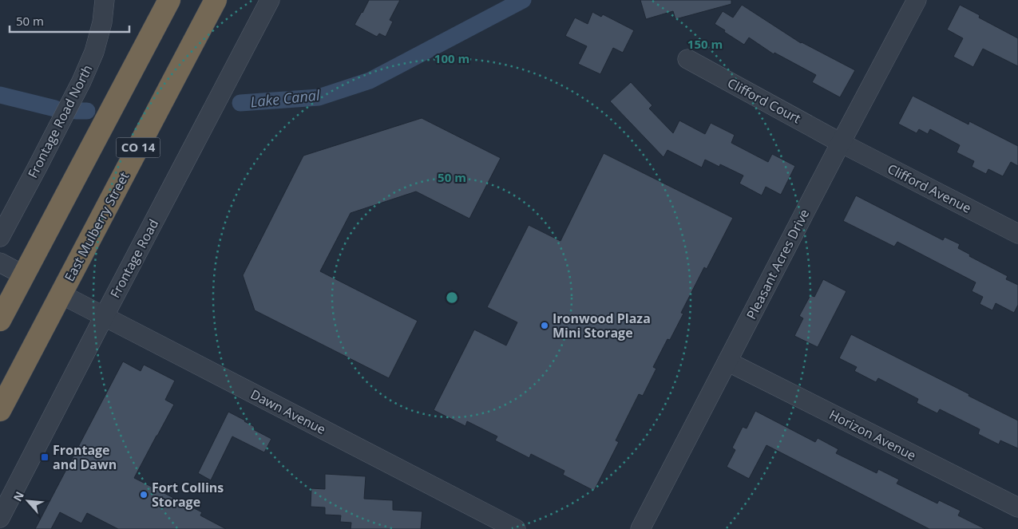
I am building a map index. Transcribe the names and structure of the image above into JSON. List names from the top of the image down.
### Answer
{
  "streets": {
    "highway": ["CO 14", "East Mulberry Street"],
    "street": [
      "Clifford Court",
      "Frontage Road North",
      "Clifford Avenue",
      "Frontage Road",
      "Pleasant Acres Drive",
      "Dawn Avenue",
      "Horizon Avenue"
    ]
  },
  "crossings": [
    ["Clifford Court", "Clifford Avenue"],
    ["Clifford Court", "Pleasant Acres Drive"],
    ["Clifford Avenue", "Pleasant Acres Drive"],
    ["East Mulberry Street", "Dawn Avenue"],
    ["Frontage Road", "Dawn Avenue"],
    ["Pleasant Acres Drive", "Horizon Avenue"]
  ],
  "water": ["Lake Canal"],
  "places": {
    "other": ["Ironwood Plaza Mini Storage", "Fort Collins Storage"],
    "transit": ["Frontage and Dawn"]
  },
  "scale_bar": "50 m",
  "north": "top left",
  "rings": ["150 m", "100 m", "50 m"]
}
